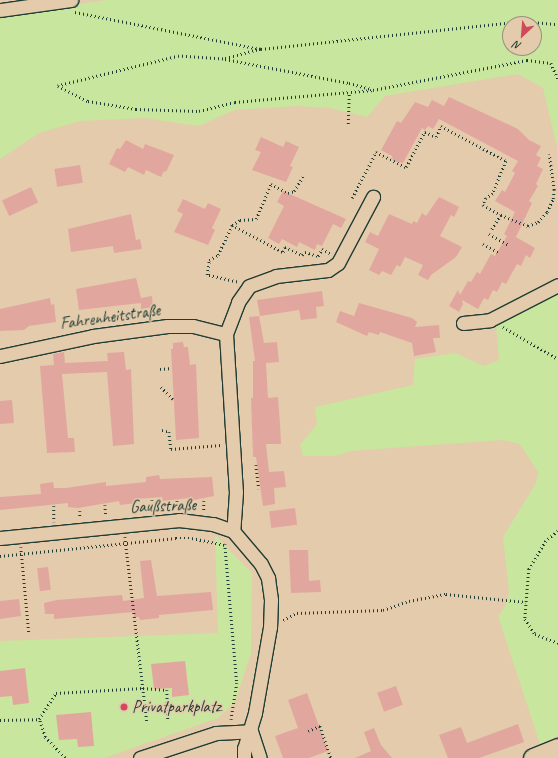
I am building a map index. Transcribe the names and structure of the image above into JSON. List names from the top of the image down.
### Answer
{
  "streets": {
    "street": ["Fahrenheitstraße", "Gaußstraße"]
  },
  "places": ["Privatparkplatz"],
  "north": "bottom left"
}
